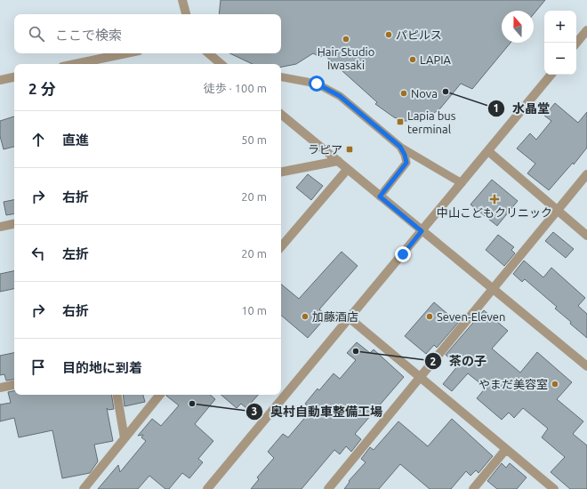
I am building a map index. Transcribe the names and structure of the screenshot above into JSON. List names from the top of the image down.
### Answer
{
  "places": {
    "other": [
      "パピルス",
      "Hair Studio Iwasaki",
      "LAPIA",
      "水晶堂",
      "Nova",
      "加藤酒店",
      "Seven-Eleven",
      "茶の子",
      "やまだ美容室",
      "奥村自動車整備工場"
    ],
    "transit": ["Lapia bus terminal", "ラピア"],
    "health": ["中山こどもクリニック"]
  },
  "north": "top",
  "page": {
    "map_buttons": ["+", "−"],
    "search": "ここで検索",
    "heading": ["2 分", "徒歩 · 100 m"],
    "list": [
      ["直進", "50 m"],
      ["右折", "20 m"],
      ["左折", "20 m"],
      ["右折", "10 m"],
      "目的地に到着"
    ]
  }
}
